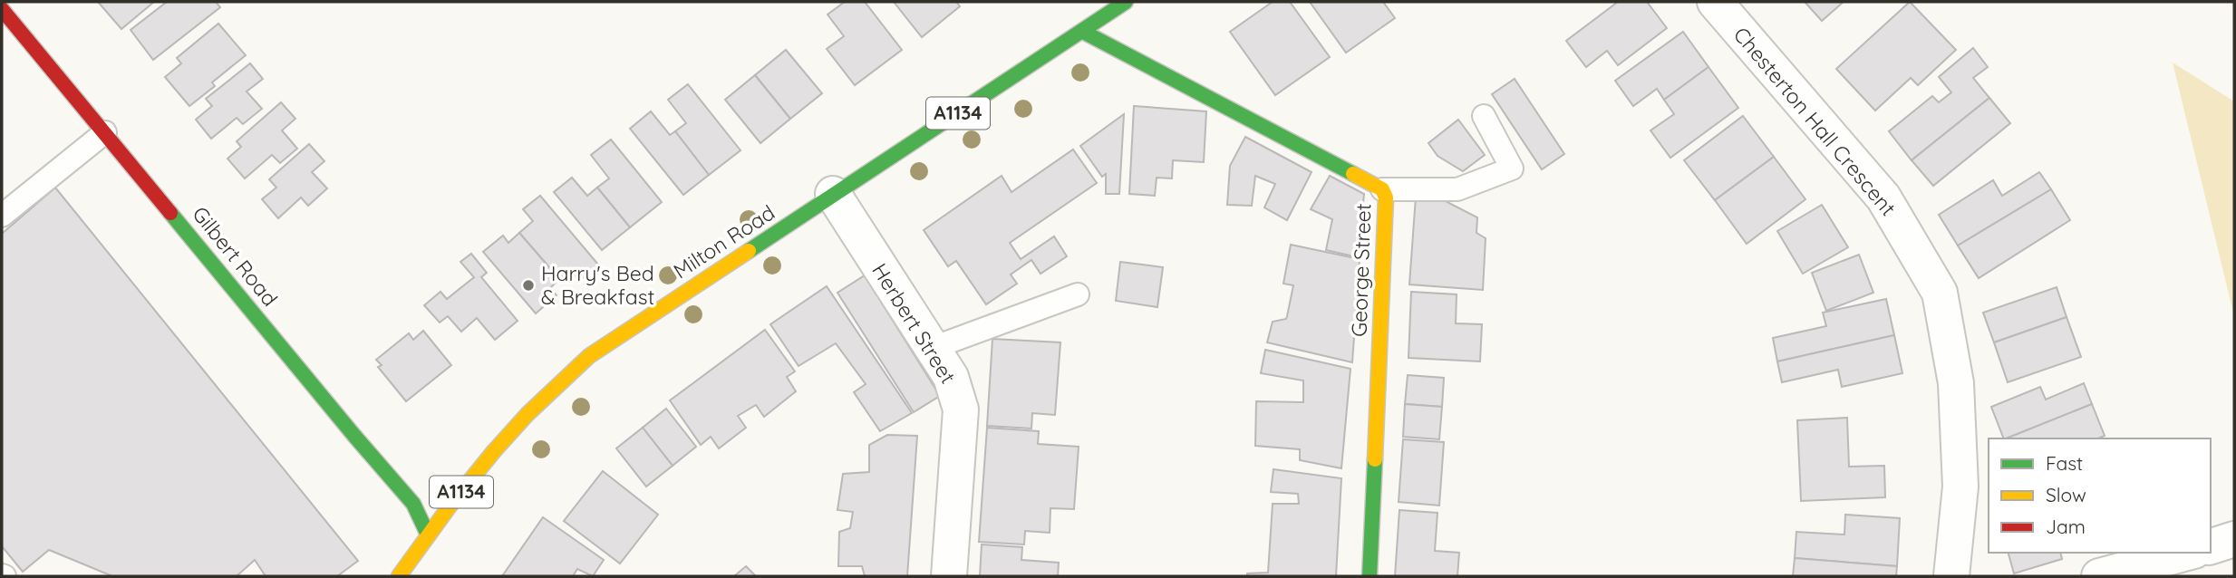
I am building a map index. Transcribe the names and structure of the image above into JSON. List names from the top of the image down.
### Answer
{
  "streets": {
    "street": [
      "A1134",
      "Chesterton Hall Crescent",
      "Milton Road",
      "Gilbert Road",
      "George Street",
      "Herbert Street"
    ]
  },
  "crossings": [
    ["Milton Road", "Gilbert Road"],
    ["Milton Road", "George Street"],
    ["Milton Road", "Herbert Street"]
  ],
  "places": ["Harry's Bed & Breakfast"],
  "legend": ["Fast", "Slow", "Jam"]
}
